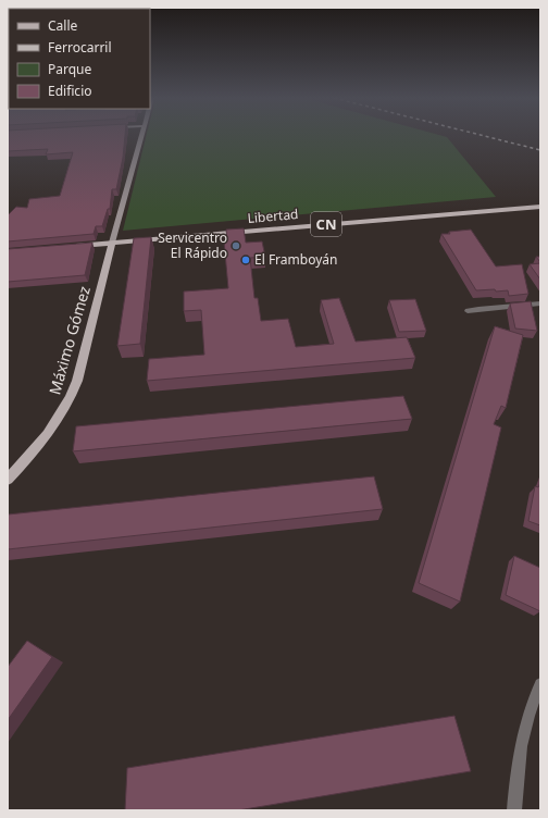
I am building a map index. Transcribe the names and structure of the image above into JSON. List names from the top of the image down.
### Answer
{
  "streets": {
    "main road": ["Libertad", "CN", "Máximo Gómez"]
  },
  "crossings": [
    ["Libertad", "Máximo Gómez"]
  ],
  "places": ["Servicentro El Rápido", "El Framboyán"],
  "legend": [
    "Calle",
    "Ferrocarril",
    "Parque",
    "Edificio"
  ]
}
